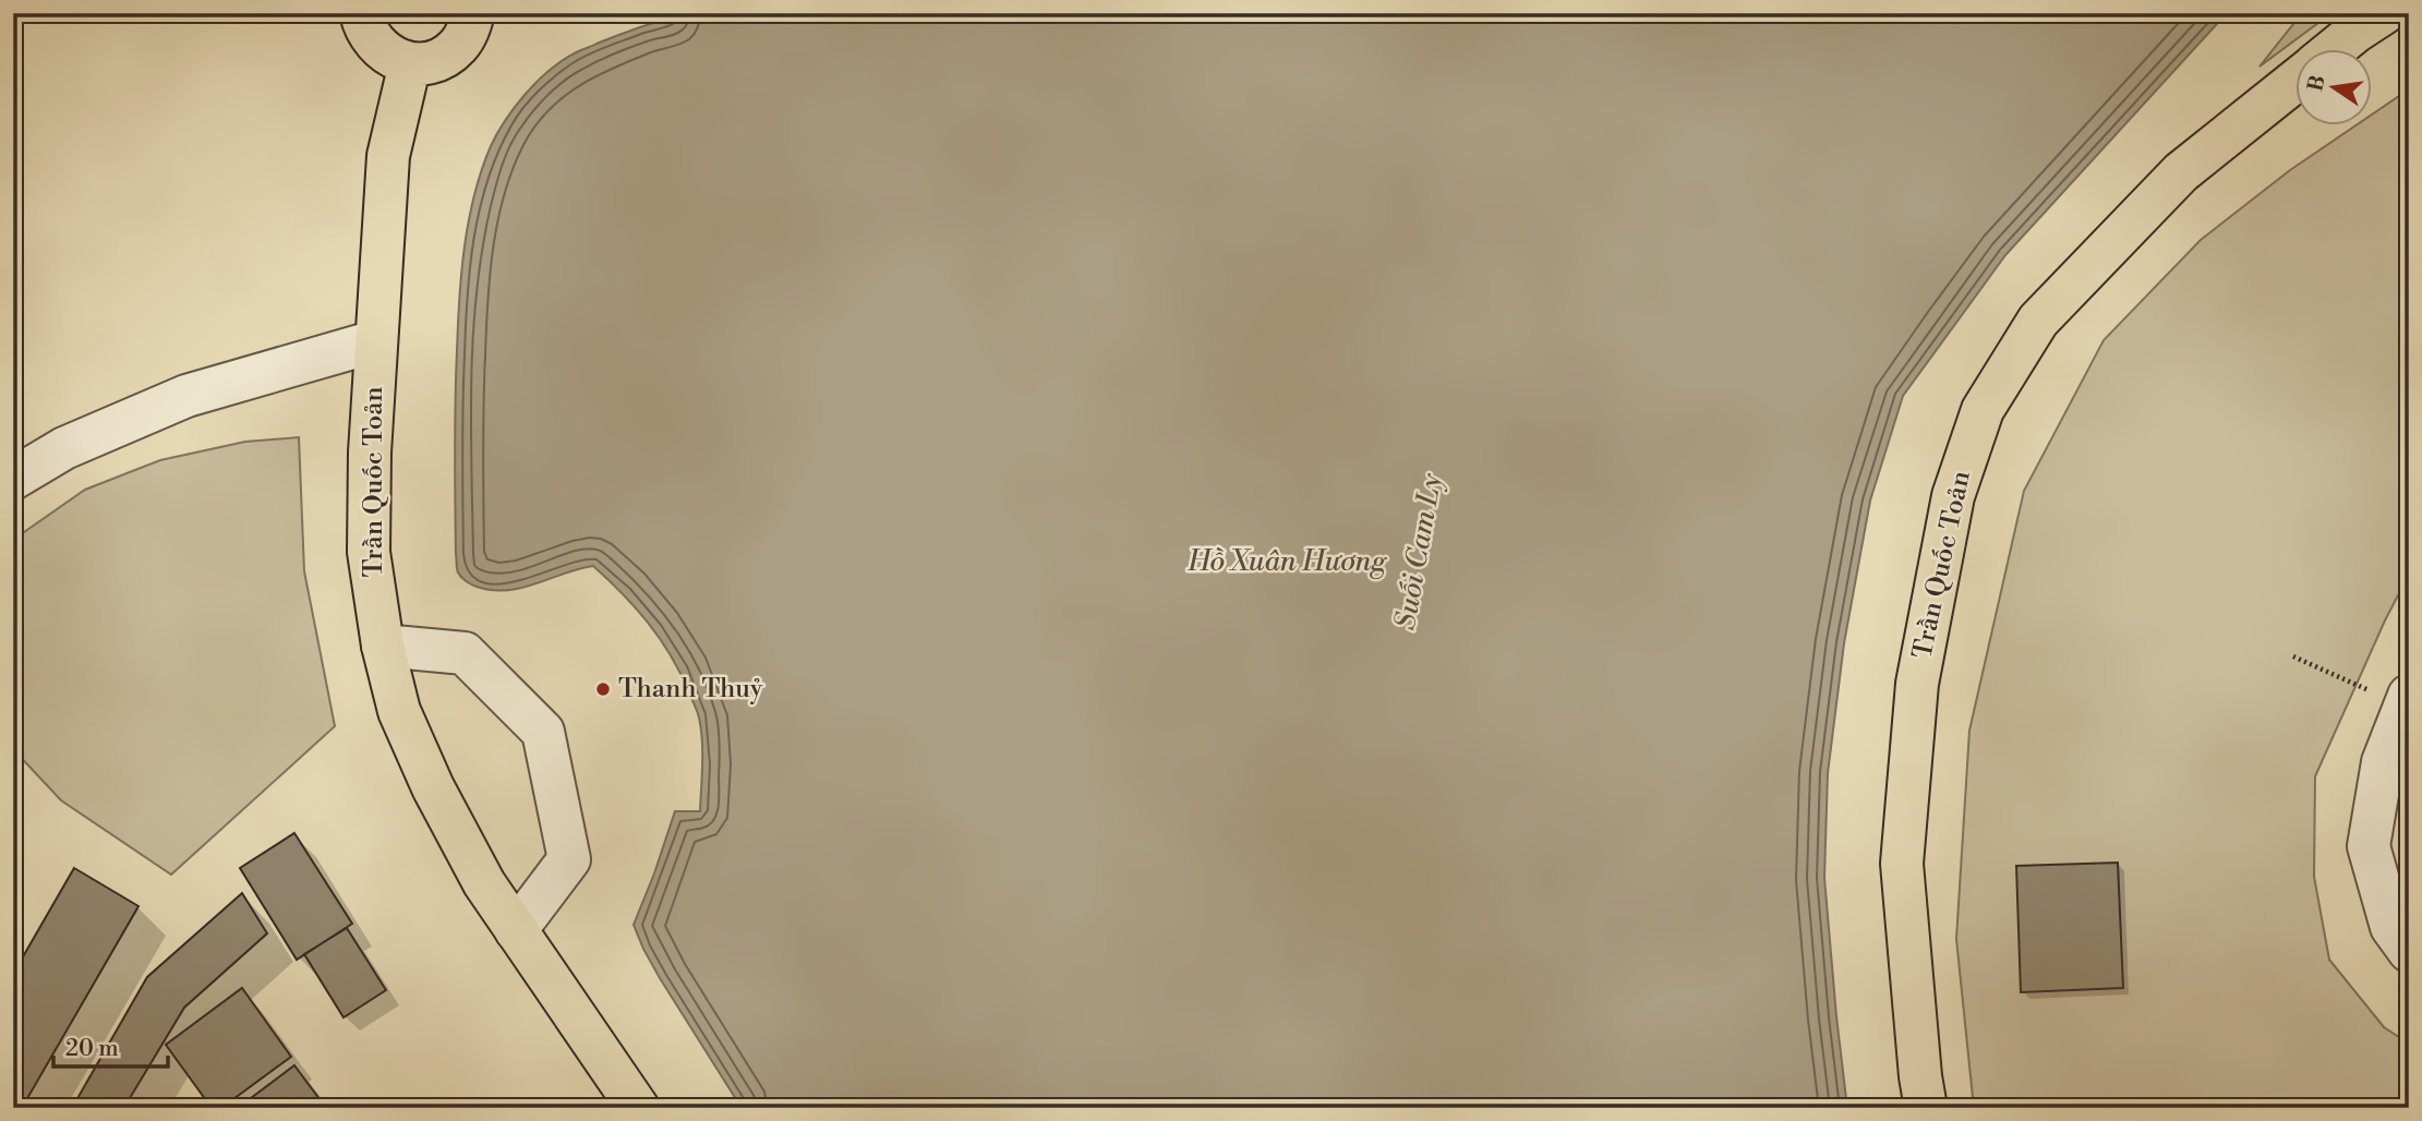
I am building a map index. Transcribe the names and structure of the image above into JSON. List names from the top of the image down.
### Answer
{
  "streets": {
    "main road": ["Trần Quốc Toản"]
  },
  "water": ["Suối Cam Ly", "Hồ Xuân Hương"],
  "places": ["Thanh Thuỷ"],
  "scale_bar": "20 m",
  "north": "left"
}
